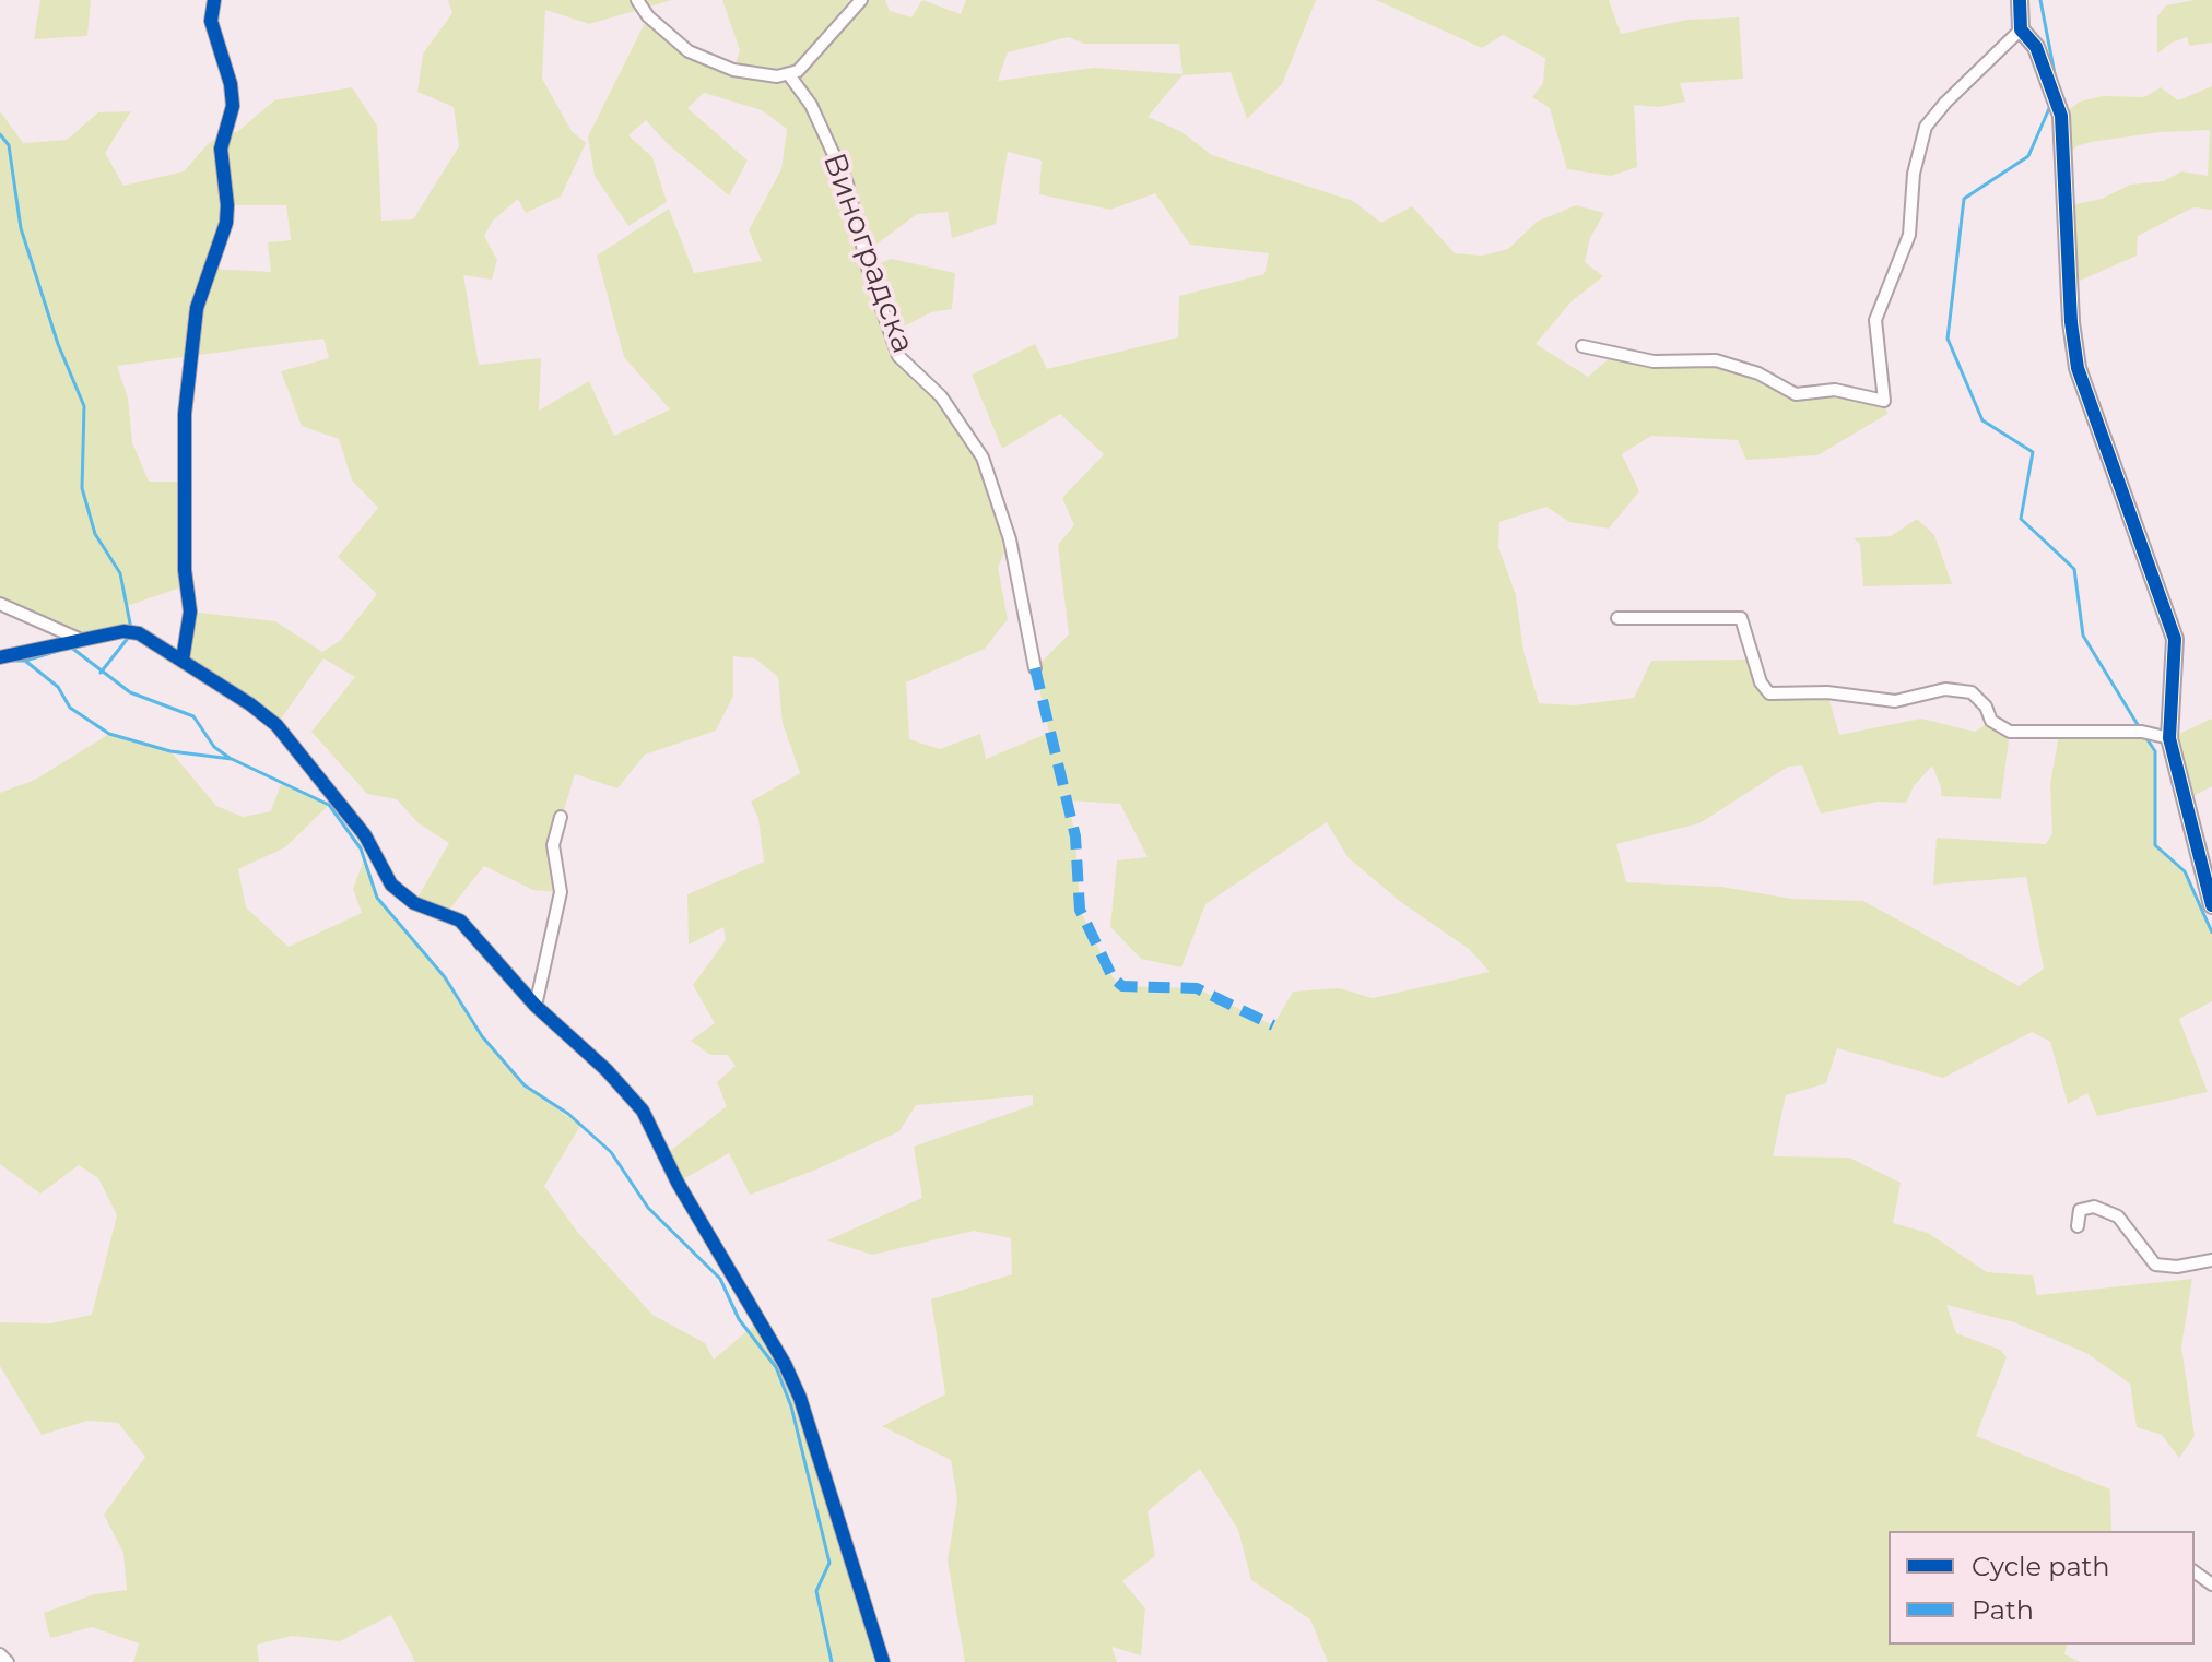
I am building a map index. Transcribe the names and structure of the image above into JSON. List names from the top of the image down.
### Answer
{
  "streets": {
    "street": ["Виноградска"]
  },
  "legend": ["Cycle path", "Path"]
}
